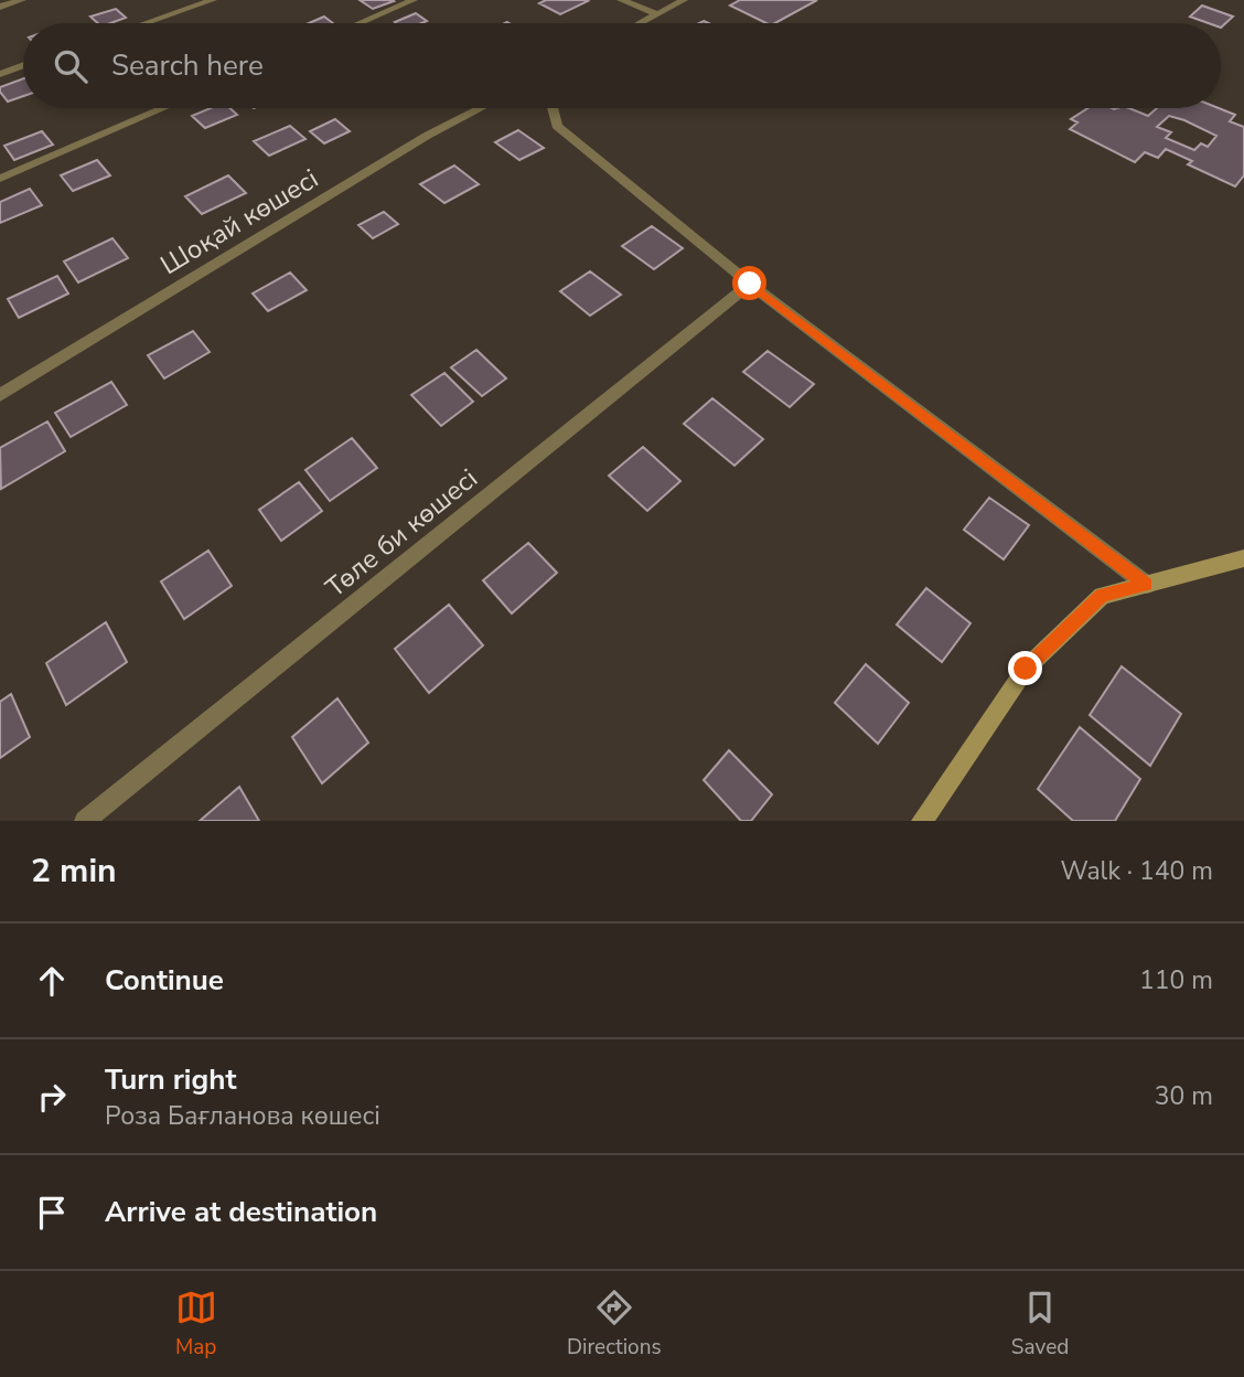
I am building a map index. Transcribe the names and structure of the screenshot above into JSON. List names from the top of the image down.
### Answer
{
  "streets": {
    "street": ["Шоқай көшесі", "Төле би көшесі"]
  },
  "page": {
    "search": "Search here",
    "heading": ["2 min", "Walk · 140 m"],
    "list": [
      ["Continue", "110 m"],
      ["Turn right", "Роза Бағланова көшесі", "30 m"],
      "Arrive at destination"
    ],
    "nav": ["Map", "Directions", "Saved"]
  }
}
